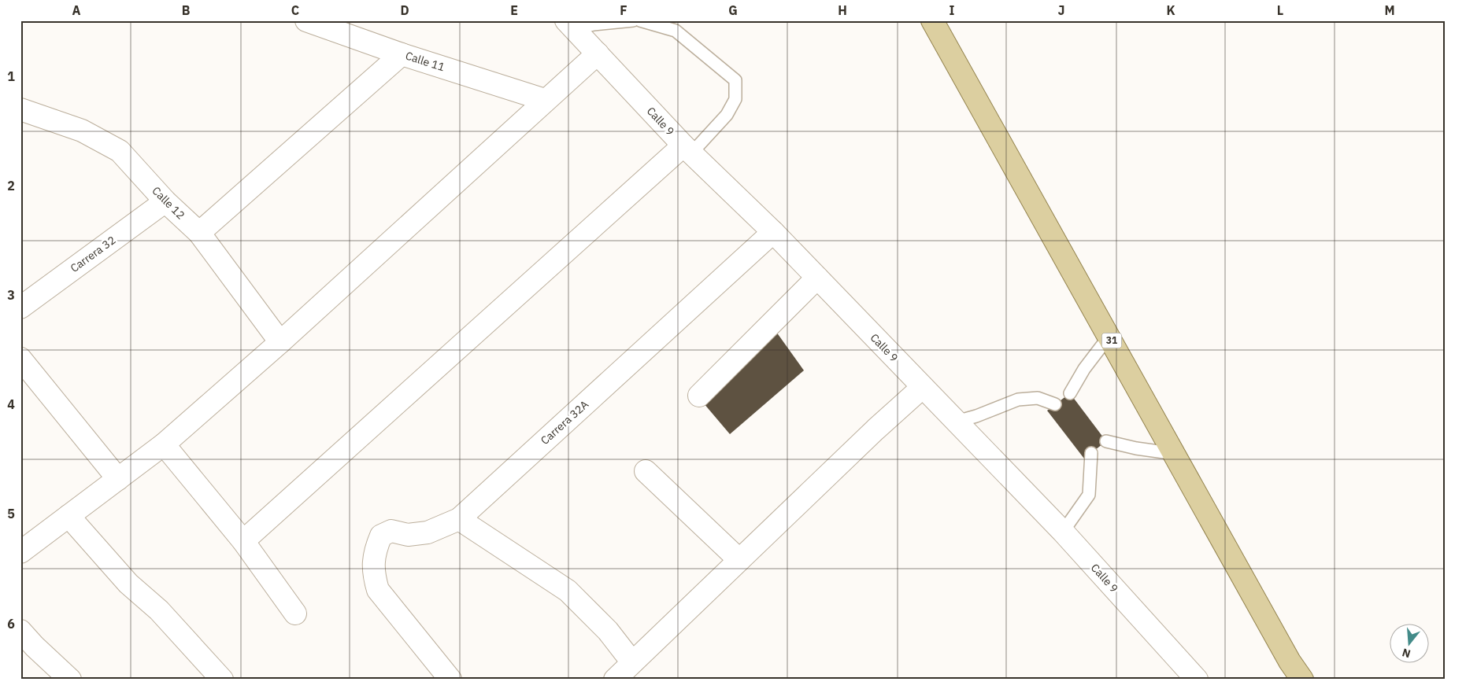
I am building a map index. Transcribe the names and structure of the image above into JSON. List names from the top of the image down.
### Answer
{
  "streets": {
    "main road": ["31"],
    "street": [
      "Calle 11",
      "Calle 9",
      "Calle 12",
      "Carrera 32",
      "Carrera 32A"
    ]
  },
  "crossings": [
    ["Calle 9", "Carrera 32A"],
    ["Calle 12", "Carrera 32"]
  ],
  "north": "bottom",
  "grid": {
    "columns": [
      "A",
      "B",
      "C",
      "D",
      "E",
      "F",
      "G",
      "H",
      "I",
      "J",
      "K",
      "L",
      "M"
    ],
    "rows": [
      "1",
      "2",
      "3",
      "4",
      "5",
      "6"
    ]
  }
}
